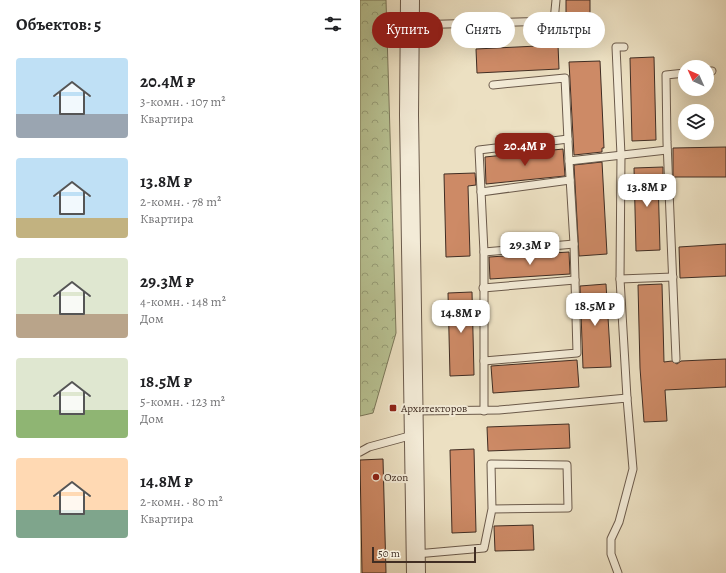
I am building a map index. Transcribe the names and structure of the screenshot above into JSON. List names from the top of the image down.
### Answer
{
  "places": {
    "transit": ["Архитекторов"],
    "other": ["Ozon"]
  },
  "scale_bar": "50 m",
  "north": "top left",
  "page": {
    "heading": "Объектов: 5",
    "chip": ["Купить", "Снять", "Фильтры"],
    "list": [
      {
        "name": "20.4M ₽",
        "note": "3-комн. · 107 m² · Квартира"
      },
      {
        "name": "13.8M ₽",
        "note": "2-комн. · 78 m² · Квартира"
      },
      {
        "name": "29.3M ₽",
        "note": "4-комн. · 148 m² · Дом"
      },
      {
        "name": "18.5M ₽",
        "note": "5-комн. · 123 m² · Дом"
      },
      {
        "name": "14.8M ₽",
        "note": "2-комн. · 80 m² · Квартира"
      }
    ],
    "price": [
      "20.4M ₽",
      "13.8M ₽",
      "29.3M ₽",
      "18.5M ₽",
      "14.8M ₽"
    ],
    "scale": "50 m"
  }
}
